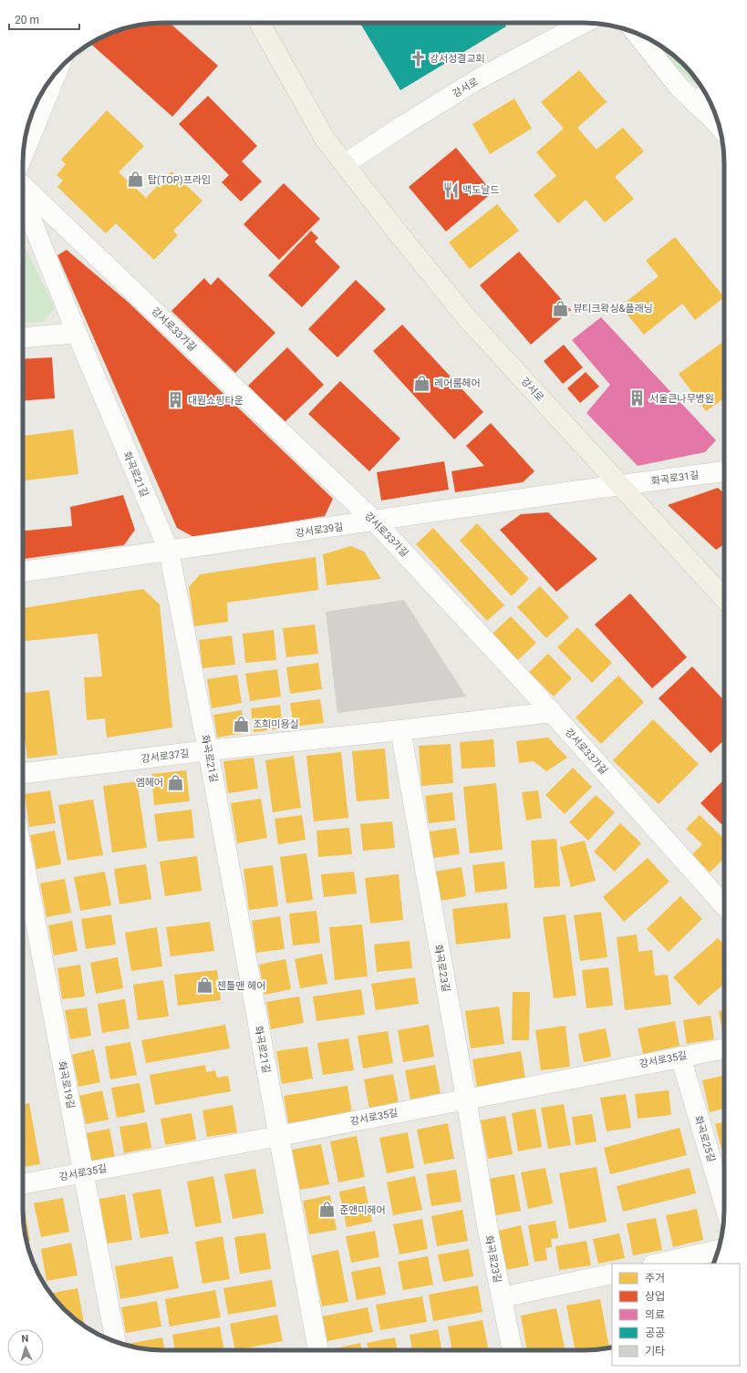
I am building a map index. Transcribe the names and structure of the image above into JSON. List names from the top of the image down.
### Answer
{
  "streets": {
    "main road": ["강서로"],
    "street": [
      "강서로33가길",
      "화곡로21길",
      "화곡로31길",
      "강서로39길",
      "강서로37길",
      "화곡로23길",
      "강서로35길",
      "화곡로19길",
      "화곡로25길"
    ]
  },
  "crossings": [
    ["강서로", "화곡로31길"],
    ["강서로", "강서로39길"],
    ["강서로33가길", "강서로39길"],
    ["화곡로21길", "강서로39길"],
    ["화곡로21길", "강서로37길"],
    ["화곡로21길", "강서로35길"],
    ["화곡로31길", "강서로39길"],
    ["강서로37길", "화곡로23길"],
    ["화곡로23길", "강서로35길"],
    ["강서로35길", "화곡로19길"],
    ["강서로35길", "화곡로25길"]
  ],
  "places": {
    "church": ["강서성결교회"],
    "shop": [
      "탑(TOP)프라임",
      "뷰티크왁싱&플래닝",
      "레어룸헤어",
      "조희미용실",
      "엠헤어",
      "젠틀맨 헤어",
      "준앤미헤어"
    ],
    "restaurant": ["맥도날드"],
    "building": ["서울큰나무병원", "대원쇼핑타운"]
  },
  "legend": [
    "주거",
    "상업",
    "의료",
    "공공",
    "기타"
  ],
  "scale_bar": "20 m",
  "north": "top"
}
